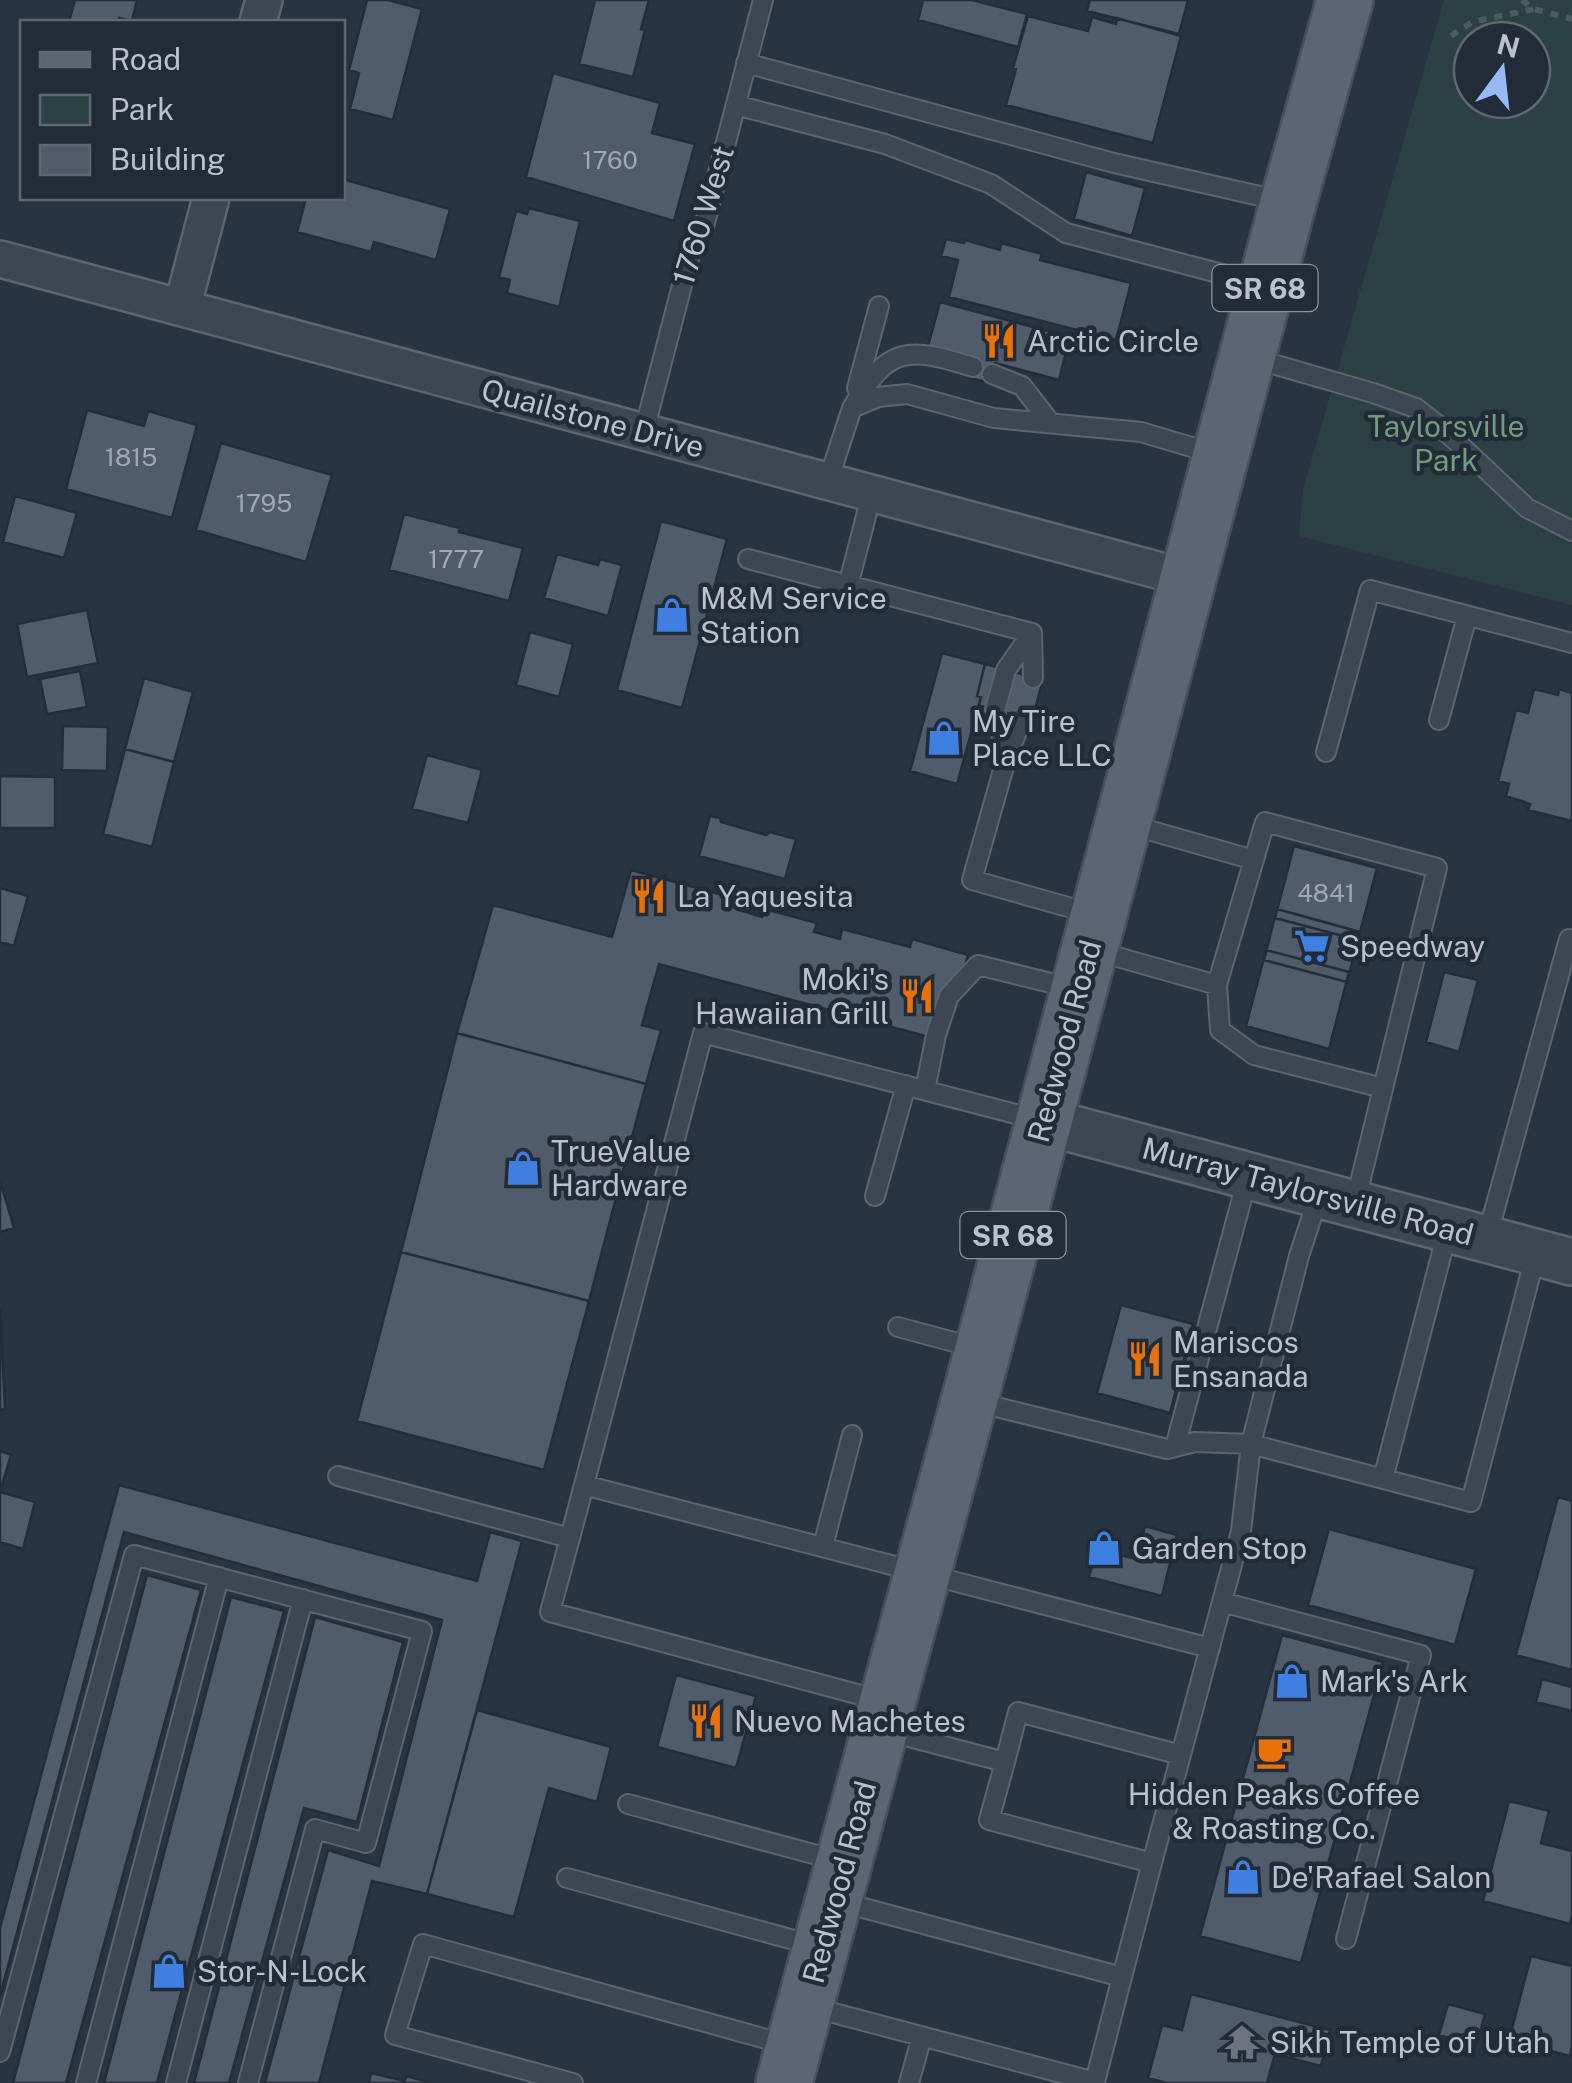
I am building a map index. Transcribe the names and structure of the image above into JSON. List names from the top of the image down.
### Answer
{
  "streets": {
    "main road": ["SR 68", "Redwood Road"],
    "street": ["Quailstone Drive", "Murray Taylorsville Road"],
    "lane": ["1760 West"]
  },
  "crossings": [
    ["1760 West", "Quailstone Drive"],
    ["Quailstone Drive", "Redwood Road"],
    ["Redwood Road", "Murray Taylorsville Road"]
  ],
  "parks": ["Taylorsville Park"],
  "places": {
    "restaurant": [
      "Arctic Circle",
      "La Yaquesita",
      "Moki's Hawaiian Grill",
      "Mariscos Ensanada",
      "Nuevo Machetes"
    ],
    "shop": [
      "M&M Service Station",
      "My Tire Place LLC",
      "TrueValue Hardware",
      "Garden Stop",
      "Mark's Ark",
      "De'Rafael Salon",
      "Stor-N-Lock"
    ],
    "supermarket": ["Speedway"],
    "cafe": ["Hidden Peaks Coffee & Roasting Co."],
    "temple": ["Sikh Temple of Utah"]
  },
  "house_numbers": [
    "1760",
    "1815",
    "1795",
    "1777",
    "4841"
  ],
  "legend": ["Road", "Park", "Building"],
  "north": "top"
}
